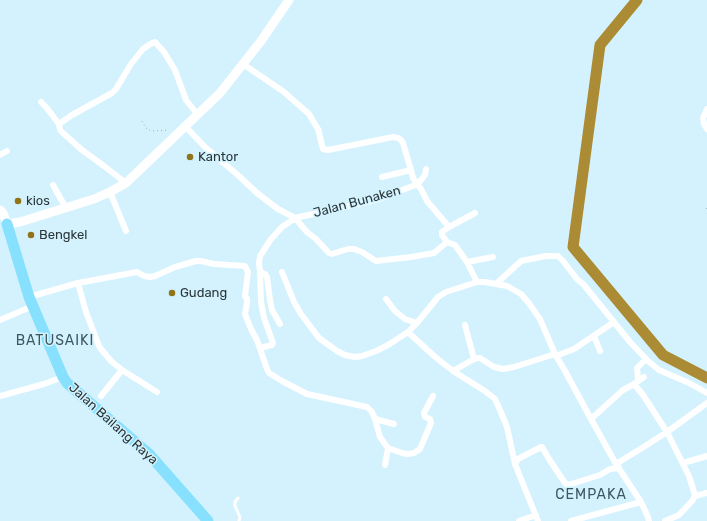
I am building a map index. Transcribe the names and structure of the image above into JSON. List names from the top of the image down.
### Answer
{
  "streets": {
    "highway": ["Jalan Bailang Raya"],
    "street": ["Jalan Bunaken"]
  },
  "districts": ["BATUSAIKI", "CEMPAKA"],
  "places": [
    "Kantor",
    "kios",
    "Bengkel",
    "Gudang"
  ]
}
